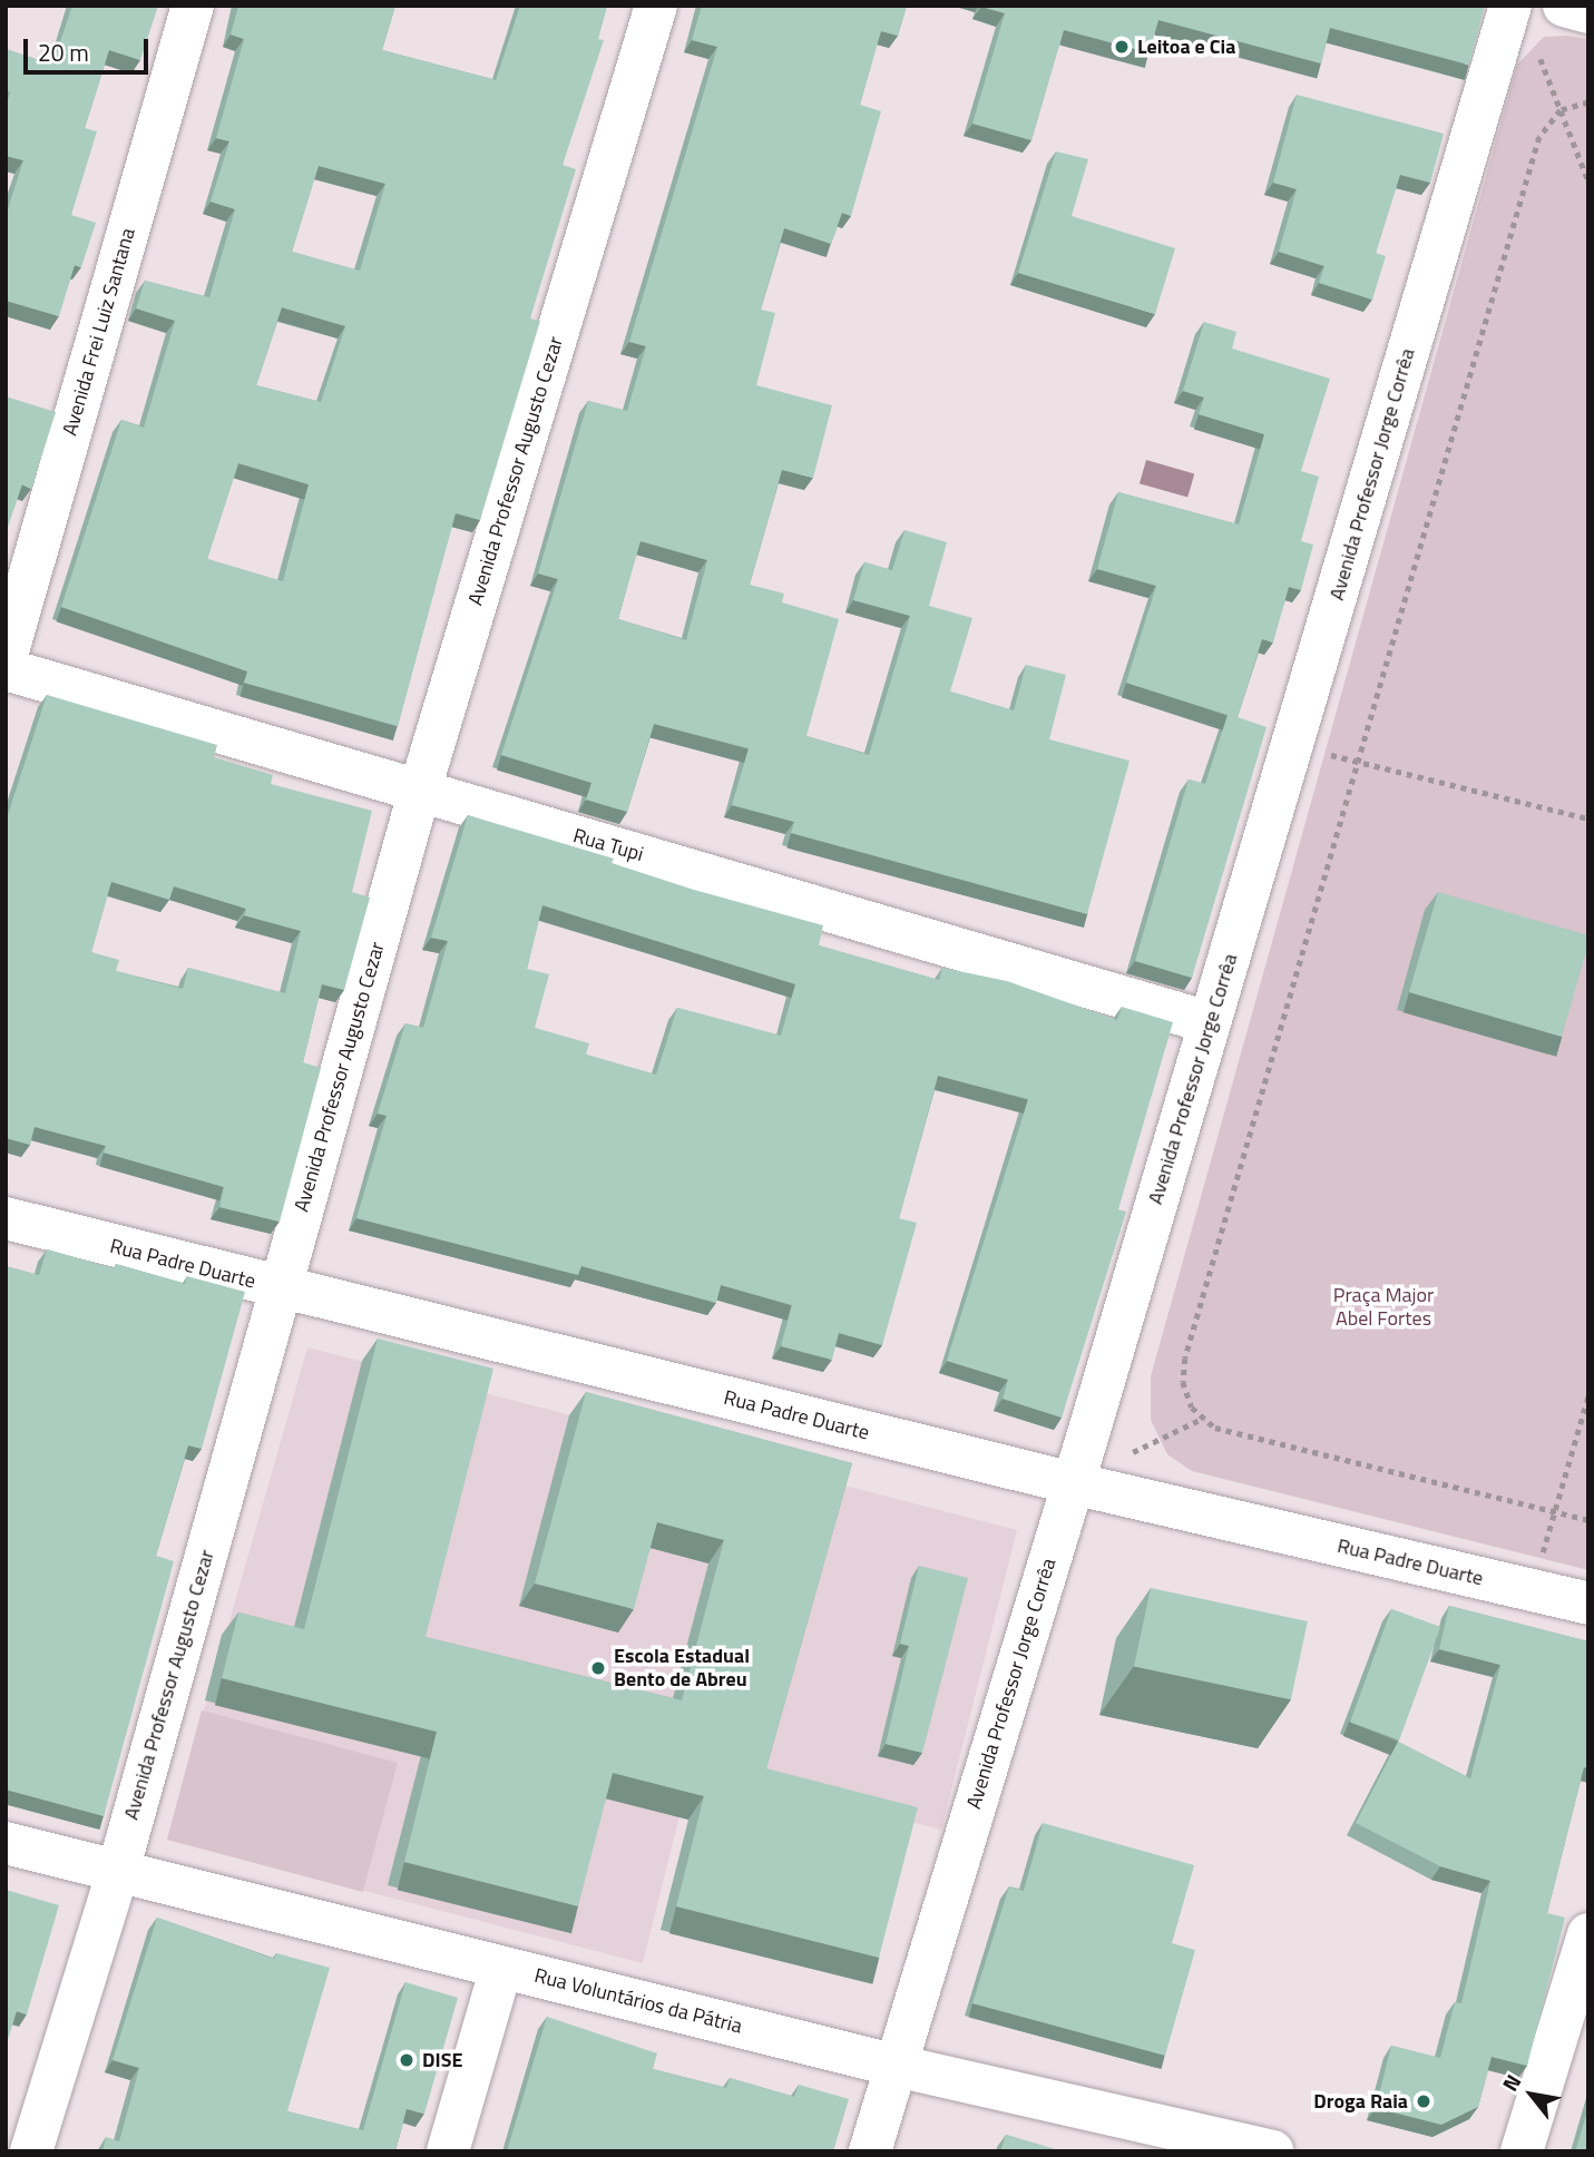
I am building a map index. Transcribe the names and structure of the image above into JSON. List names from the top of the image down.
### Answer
{
  "streets": {
    "street": [
      "Avenida Frei Luiz Santana",
      "Avenida Professor Augusto Cezar",
      "Avenida Professor Jorge Corrêa",
      "Rua Tupi",
      "Rua Padre Duarte",
      "Rua Voluntários da Pátria"
    ]
  },
  "crossings": [
    ["Avenida Professor Augusto Cezar", "Rua Tupi"],
    ["Avenida Professor Augusto Cezar", "Rua Padre Duarte"],
    ["Avenida Professor Augusto Cezar", "Rua Voluntários da Pátria"],
    ["Avenida Professor Jorge Corrêa", "Rua Tupi"],
    ["Avenida Professor Jorge Corrêa", "Rua Padre Duarte"],
    ["Avenida Professor Jorge Corrêa", "Rua Voluntários da Pátria"]
  ],
  "parks": ["Praça Major Abel Fortes"],
  "places": [
    "Leitoa e Cia",
    "Escola Estadual Bento de Abreu",
    "DISE",
    "Droga Raia"
  ],
  "scale_bar": "20 m",
  "north": "top left"
}
